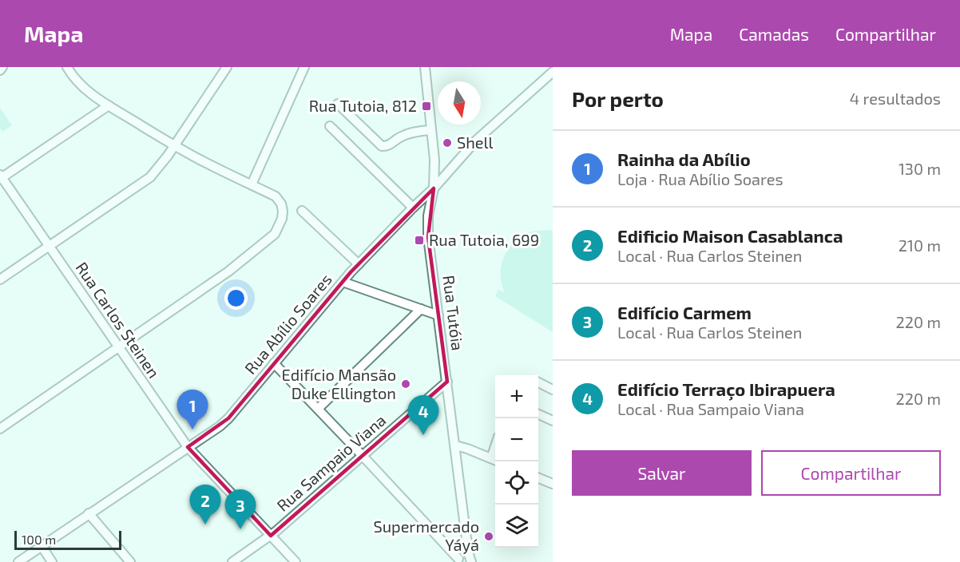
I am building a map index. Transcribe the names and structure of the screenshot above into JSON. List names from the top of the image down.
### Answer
{
  "streets": {
    "street": [
      "Rua Tutóia",
      "Rua Carlos Steinen",
      "Rua Abílio Soares",
      "Rua Sampaio Viana"
    ]
  },
  "crossings": [
    ["Rua Tutóia", "Rua Abílio Soares"],
    ["Rua Tutóia", "Rua Sampaio Viana"],
    ["Rua Carlos Steinen", "Rua Abílio Soares"],
    ["Rua Carlos Steinen", "Rua Sampaio Viana"]
  ],
  "places": {
    "transit": ["Rua Tutoia, 812", "Rua Tutoia, 699"],
    "other": ["Shell", "Edifício Mansão Duke Ellington", "Supermercado Yáyá"]
  },
  "scale_bar": "100 m",
  "north": "bottom",
  "page": {
    "header": "Mapa",
    "nav": ["Mapa", "Camadas", "Compartilhar"],
    "heading": ["Por perto", "4 resultados"],
    "list": [
      {
        "mark": "1",
        "name": "Rainha da Abílio",
        "note": "Loja · Rua Abílio Soares",
        "value": "130 m"
      },
      {
        "mark": "2",
        "name": "Edificio Maison Casablanca",
        "note": "Local · Rua Carlos Steinen",
        "value": "210 m"
      },
      {
        "mark": "3",
        "name": "Edifício Carmem",
        "note": "Local · Rua Carlos Steinen",
        "value": "220 m"
      },
      {
        "mark": "4",
        "name": "Edifício Terraço Ibirapuera",
        "note": "Local · Rua Sampaio Viana",
        "value": "220 m"
      }
    ],
    "map_buttons": ["+", "−"],
    "pins": [
      "1",
      "4",
      "2",
      "3"
    ],
    "buttons": ["Salvar", "Compartilhar"],
    "scale": "100 m"
  }
}
